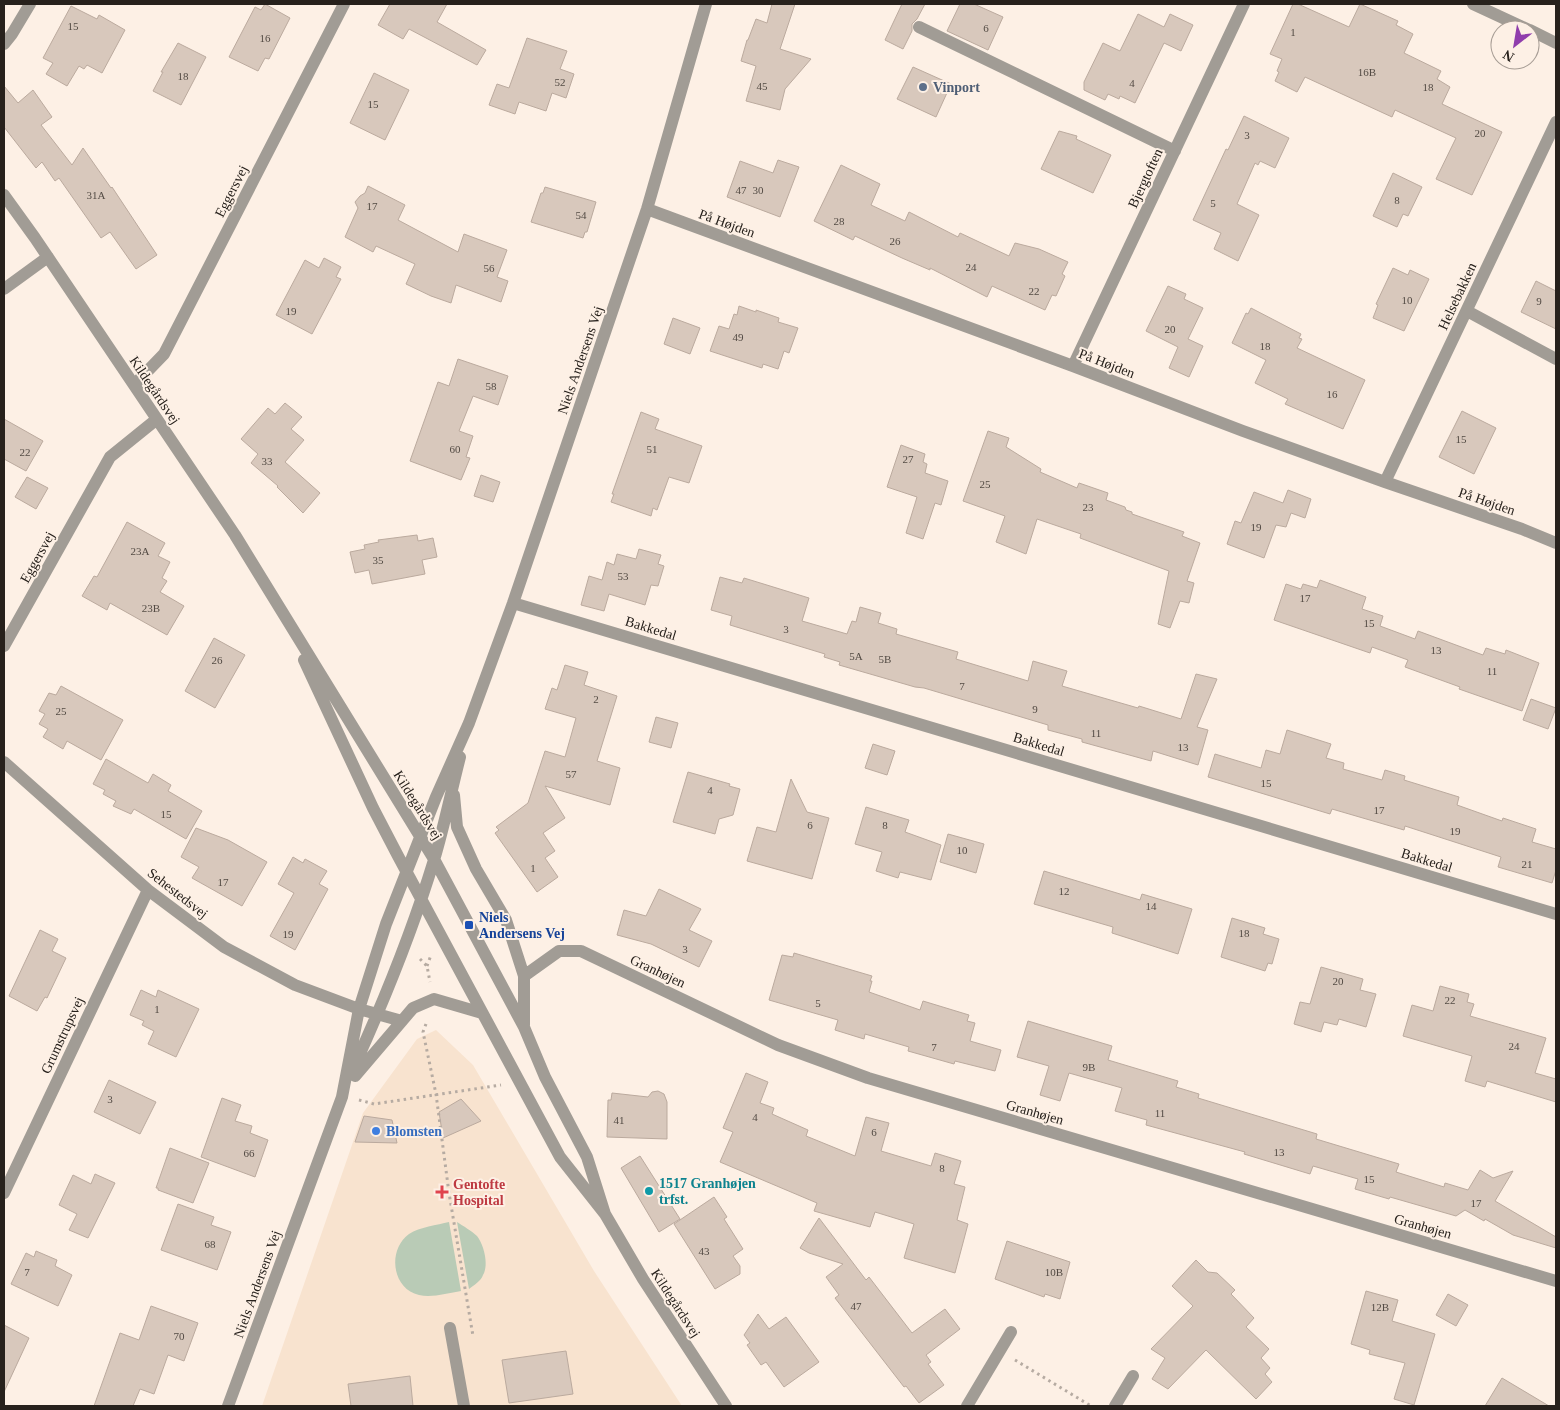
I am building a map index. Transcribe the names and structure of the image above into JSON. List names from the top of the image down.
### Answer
{
  "streets": {
    "street": [
      "Bjergtoften",
      "Eggersvej",
      "På Højden",
      "Helsebakken",
      "Niels Andersens Vej",
      "Kildegårdsvej",
      "Bakkedal",
      "Sehestedsvej",
      "Granhøjen",
      "Grumstrupsvej"
    ]
  },
  "crossings": [
    ["Bjergtoften", "På Højden"],
    ["Eggersvej", "Kildegårdsvej"],
    ["På Højden", "Helsebakken"],
    ["På Højden", "Niels Andersens Vej"],
    ["Niels Andersens Vej", "Kildegårdsvej"],
    ["Niels Andersens Vej", "Bakkedal"],
    ["Niels Andersens Vej", "Sehestedsvej"],
    ["Kildegårdsvej", "Granhøjen"],
    ["Sehestedsvej", "Grumstrupsvej"]
  ],
  "places": {
    "other": ["Vinport", "Blomsten", "1517 Granhøjen trfst."],
    "transit": ["Niels Andersens Vej"],
    "health": ["Gentofte Hospital"]
  },
  "house_numbers": [
    "15",
    "6",
    "1",
    "16",
    "16B",
    "18",
    "52",
    "4",
    "45",
    "18",
    "15",
    "20",
    "3",
    "47",
    "30",
    "31A",
    "8",
    "5",
    "17",
    "54",
    "28",
    "26",
    "24",
    "56",
    "22",
    "10",
    "9",
    "19",
    "20",
    "49",
    "18",
    "58",
    "16",
    "15",
    "60",
    "51",
    "22",
    "27",
    "33",
    "25",
    "23",
    "19",
    "23A",
    "35",
    "53",
    "17",
    "23B",
    "15",
    "3",
    "13",
    "5A",
    "5B",
    "26",
    "11",
    "7",
    "2",
    "9",
    "25",
    "11",
    "13",
    "57",
    "15",
    "4",
    "17",
    "15",
    "6",
    "8",
    "19",
    "10",
    "21",
    "1",
    "17",
    "12",
    "14",
    "18",
    "19",
    "3",
    "20",
    "22",
    "5",
    "1",
    "24",
    "7",
    "9B",
    "3",
    "11",
    "4",
    "41",
    "6",
    "13",
    "66",
    "8",
    "15",
    "17",
    "68",
    "43",
    "7",
    "10B",
    "47",
    "12B",
    "70"
  ],
  "north": "bottom left"
}
